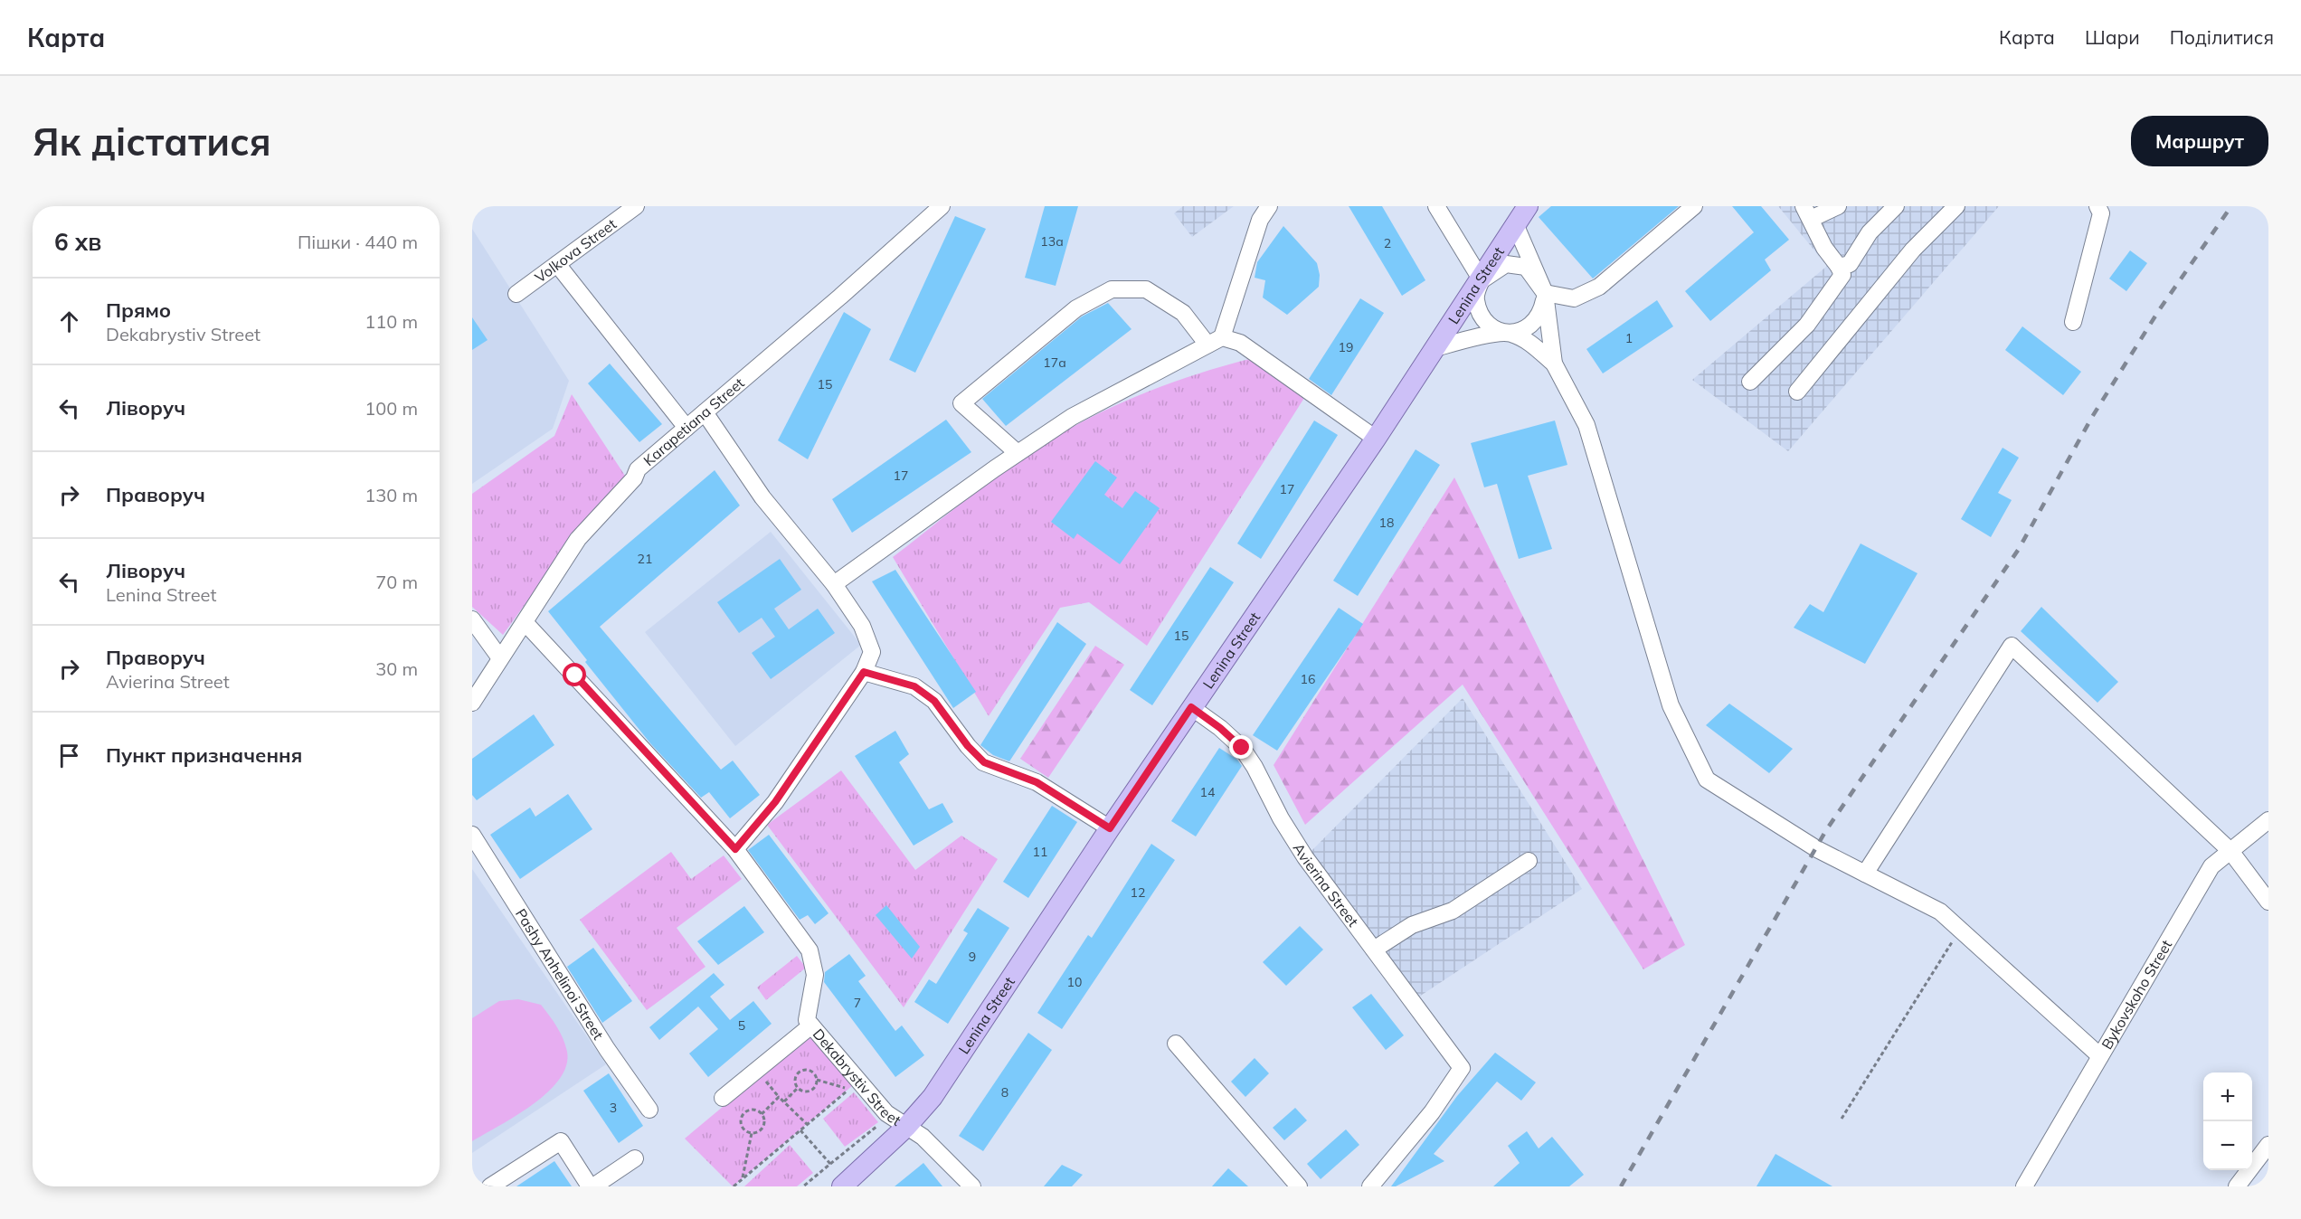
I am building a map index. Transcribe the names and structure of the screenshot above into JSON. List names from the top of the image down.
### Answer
{
  "streets": {
    "main road": ["Lenina Street"],
    "street": [
      "Volkova Street",
      "Karapetiana Street",
      "Avierina Street",
      "Pashy Anhelinoi Street",
      "Bykovskoho Street",
      "Dekabrystiv Street"
    ]
  },
  "crossings": [
    ["Lenina Street", "Avierina Street"],
    ["Lenina Street", "Dekabrystiv Street"],
    ["Karapetiana Street", "Dekabrystiv Street"]
  ],
  "house_numbers": [
    "13а",
    "2",
    "1",
    "19",
    "17а",
    "15",
    "17",
    "17",
    "18",
    "21",
    "15",
    "16",
    "14",
    "11",
    "12",
    "9",
    "10",
    "7",
    "5",
    "8",
    "3"
  ],
  "page": {
    "header": "Карта",
    "nav": ["Карта", "Шари", "Поділитися"],
    "buttons": "Маршрут",
    "title": "Як дістатися",
    "heading": ["6 хв", "Пішки · 440 m"],
    "list": [
      ["Прямо", "Dekabrystiv Street", "110 m"],
      ["Ліворуч", "100 m"],
      ["Праворуч", "130 m"],
      ["Ліворуч", "Lenina Street", "70 m"],
      ["Праворуч", "Avierina Street", "30 m"],
      "Пункт призначення"
    ],
    "map_buttons": ["+", "−"]
  }
}
